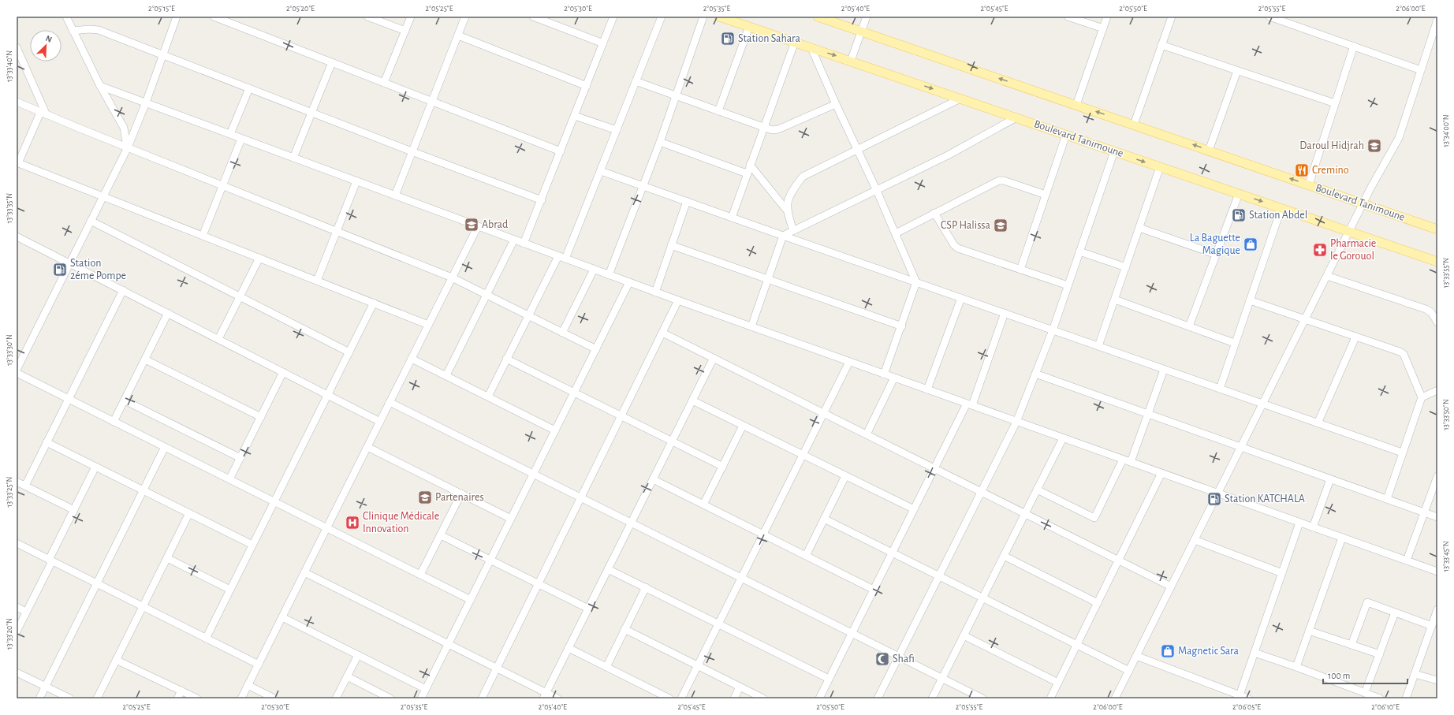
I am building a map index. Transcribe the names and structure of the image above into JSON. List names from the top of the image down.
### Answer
{
  "streets": {
    "main road": ["Boulevard Tanimoune"]
  },
  "places": {
    "fuel station": [
      "Station Sahara",
      "Station Abdel",
      "Station 2éme Pompe",
      "Station KATCHALA"
    ],
    "school or university": [
      "Daroul Hidjrah",
      "Abrad",
      "CSP Halissa",
      "Partenaires"
    ],
    "restaurant": ["Cremino"],
    "shop": ["La Baguette Magique", "Magnetic Sara"],
    "pharmacy": ["Pharmacie le Gorouol"],
    "hospital": ["Clinique Médicale Innovation"],
    "mosque": ["Shafi"]
  },
  "scale_bar": "100 m",
  "north": "top right",
  "coordinates": [
    "2°05'15\"E",
    "2°05'20\"E",
    "2°05'25\"E",
    "2°05'30\"E",
    "2°05'35\"E",
    "2°05'40\"E",
    "2°05'45\"E",
    "2°05'50\"E",
    "2°05'55\"E",
    "2°06'00\"E",
    "13°33'40\"N",
    "13°34'00\"N",
    "13°33'35\"N",
    "13°33'55\"N",
    "13°33'30\"N",
    "13°33'50\"N",
    "13°33'25\"N",
    "13°33'45\"N",
    "13°33'20\"N",
    "2°06'05\"E",
    "2°06'10\"E"
  ]
}
